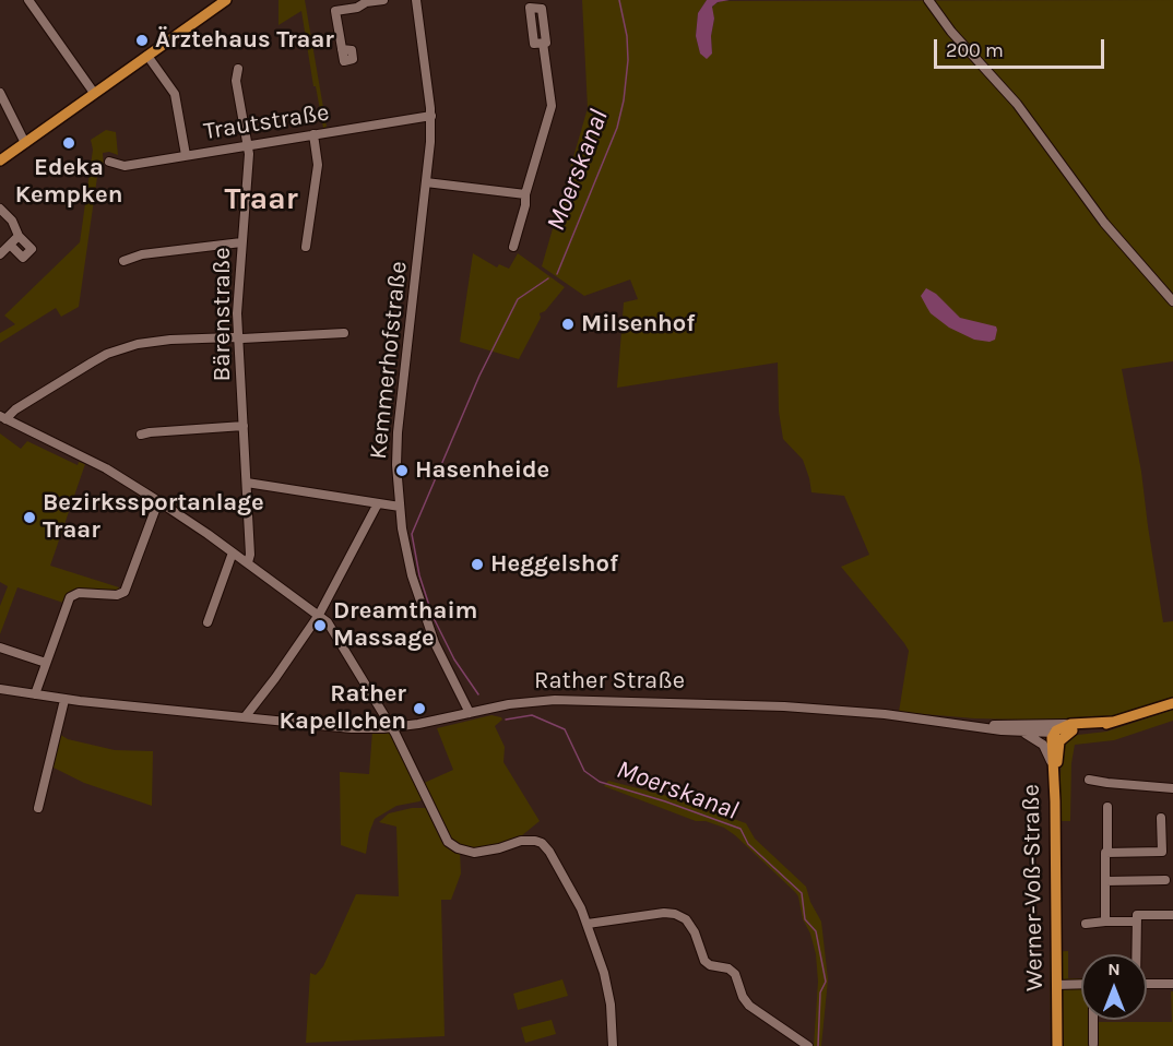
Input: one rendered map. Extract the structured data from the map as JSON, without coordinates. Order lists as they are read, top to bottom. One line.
{"streets":{"main road":["Rather Straße","Werner-Voß-Straße"],"street":["Trautstraße","Bärenstraße","Kemmerhofstraße"]},"crossings":[["Trautstraße","Bärenstraße"],["Trautstraße","Kemmerhofstraße"],["Kemmerhofstraße","Rather Straße"],["Rather Straße","Werner-Voß-Straße"]],"districts":["Traar"],"water":["Moerskanal"],"places":["Ärztehaus Traar","Edeka Kempken","Milsenhof","Hasenheide","Bezirkssportanlage Traar","Heggelshof","Dreamthaim Massage","Rather Kapellchen"],"scale_bar":"200 m","north":"top"}
